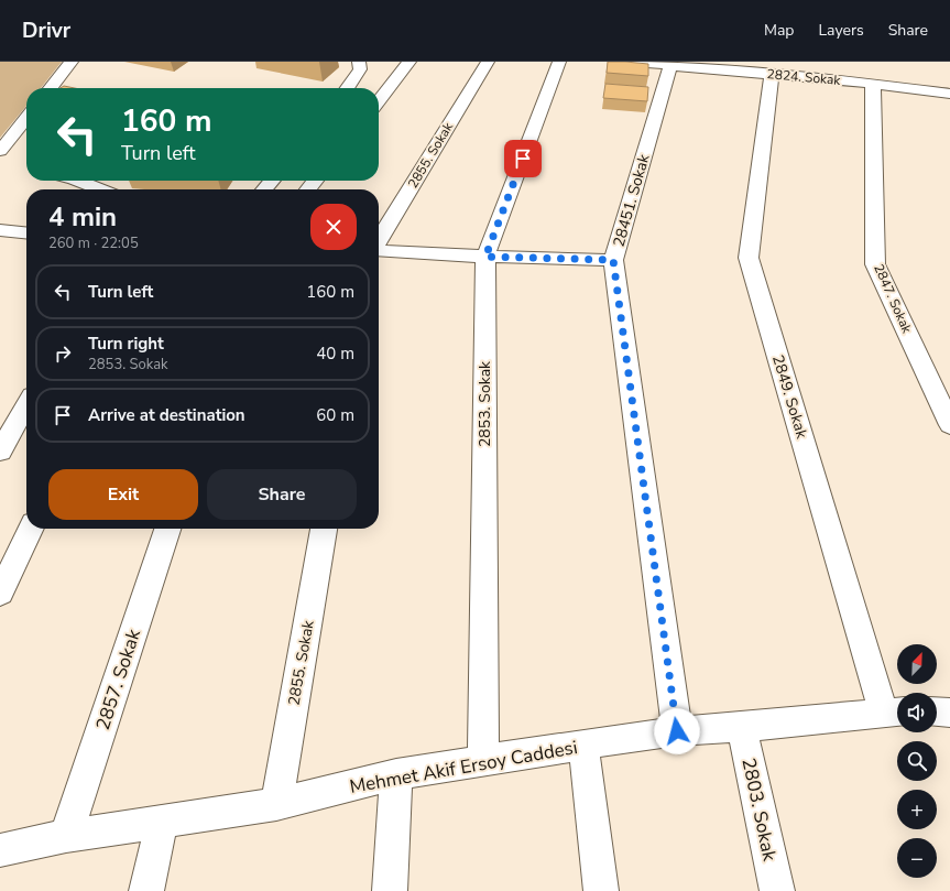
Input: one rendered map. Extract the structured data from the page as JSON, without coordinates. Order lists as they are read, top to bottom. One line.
{"streets":{"street":["2824. Sokak","2855. Sokak","28451. Sokak","2847. Sokak","2849. Sokak","2853. Sokak","2857. Sokak","Mehmet Akif Ersoy Caddesi","2803. Sokak"]},"crossings":[["2824. Sokak","28451. Sokak"],["2824. Sokak","2847. Sokak"],["2824. Sokak","2849. Sokak"],["2855. Sokak","Mehmet Akif Ersoy Caddesi"],["28451. Sokak","Mehmet Akif Ersoy Caddesi"],["2849. Sokak","Mehmet Akif Ersoy Caddesi"],["2853. Sokak","Mehmet Akif Ersoy Caddesi"],["2857. Sokak","Mehmet Akif Ersoy Caddesi"],["Mehmet Akif Ersoy Caddesi","2803. Sokak"]],"north":"top right","page":{"header":"Drivr","nav":["Map","Layers","Share"],"turn":["160 m","Turn left"],"heading":["4 min","260 m · 22:05"],"list":[{"name":"Turn left","value":"160 m"},{"name":"Turn right","note":"2853. Sokak","value":"40 m"},{"name":"Arrive at destination","value":"60 m"}],"buttons":["Exit","Share"],"map_buttons":["+","−"]}}
